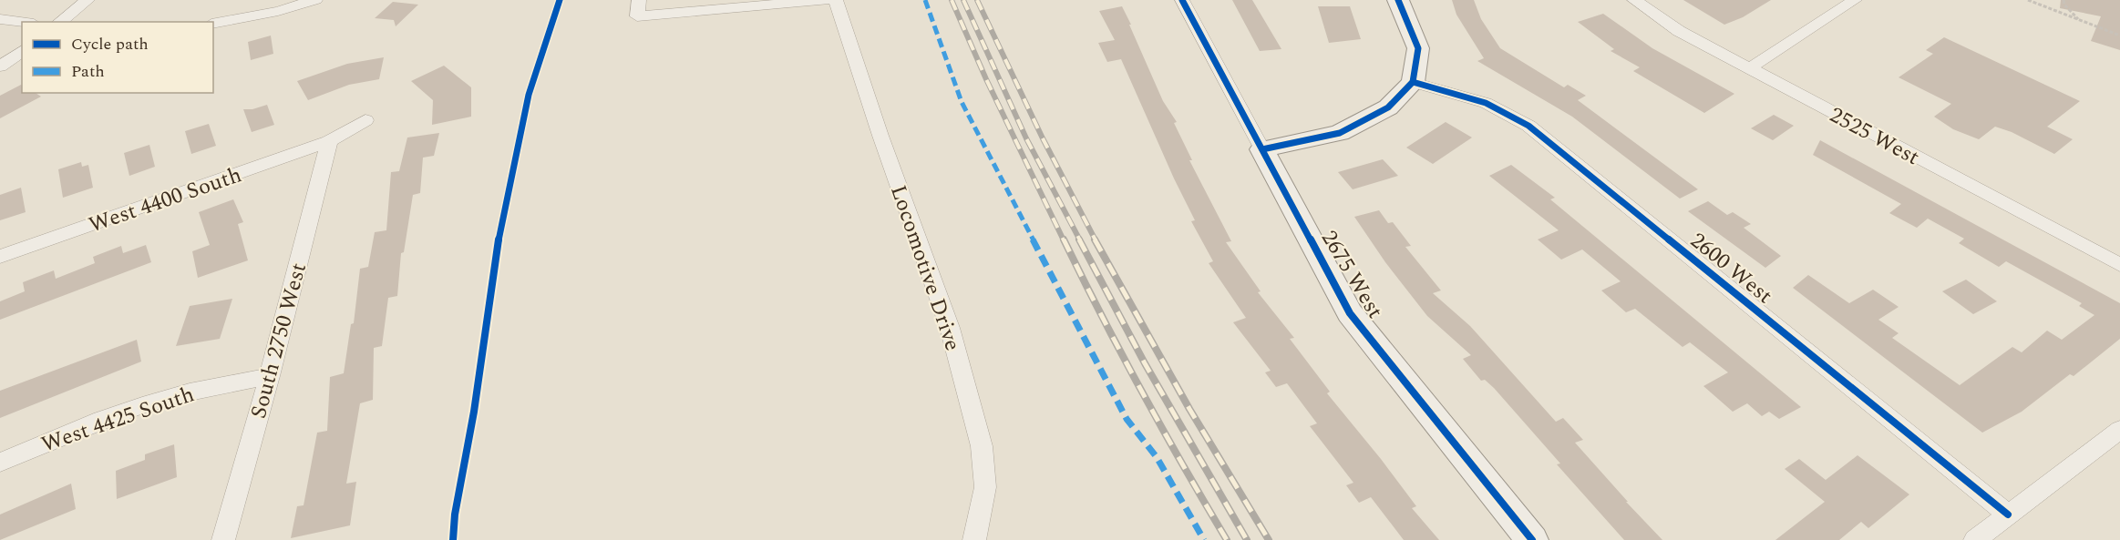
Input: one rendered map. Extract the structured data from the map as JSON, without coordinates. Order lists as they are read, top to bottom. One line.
{"streets":{"street":["2525 West","West 4400 South","Locomotive Drive","2600 West","2675 West","South 2750 West","West 4425 South"]},"crossings":[["West 4400 South","South 2750 West"],["South 2750 West","West 4425 South"]],"legend":["Cycle path","Path"]}
